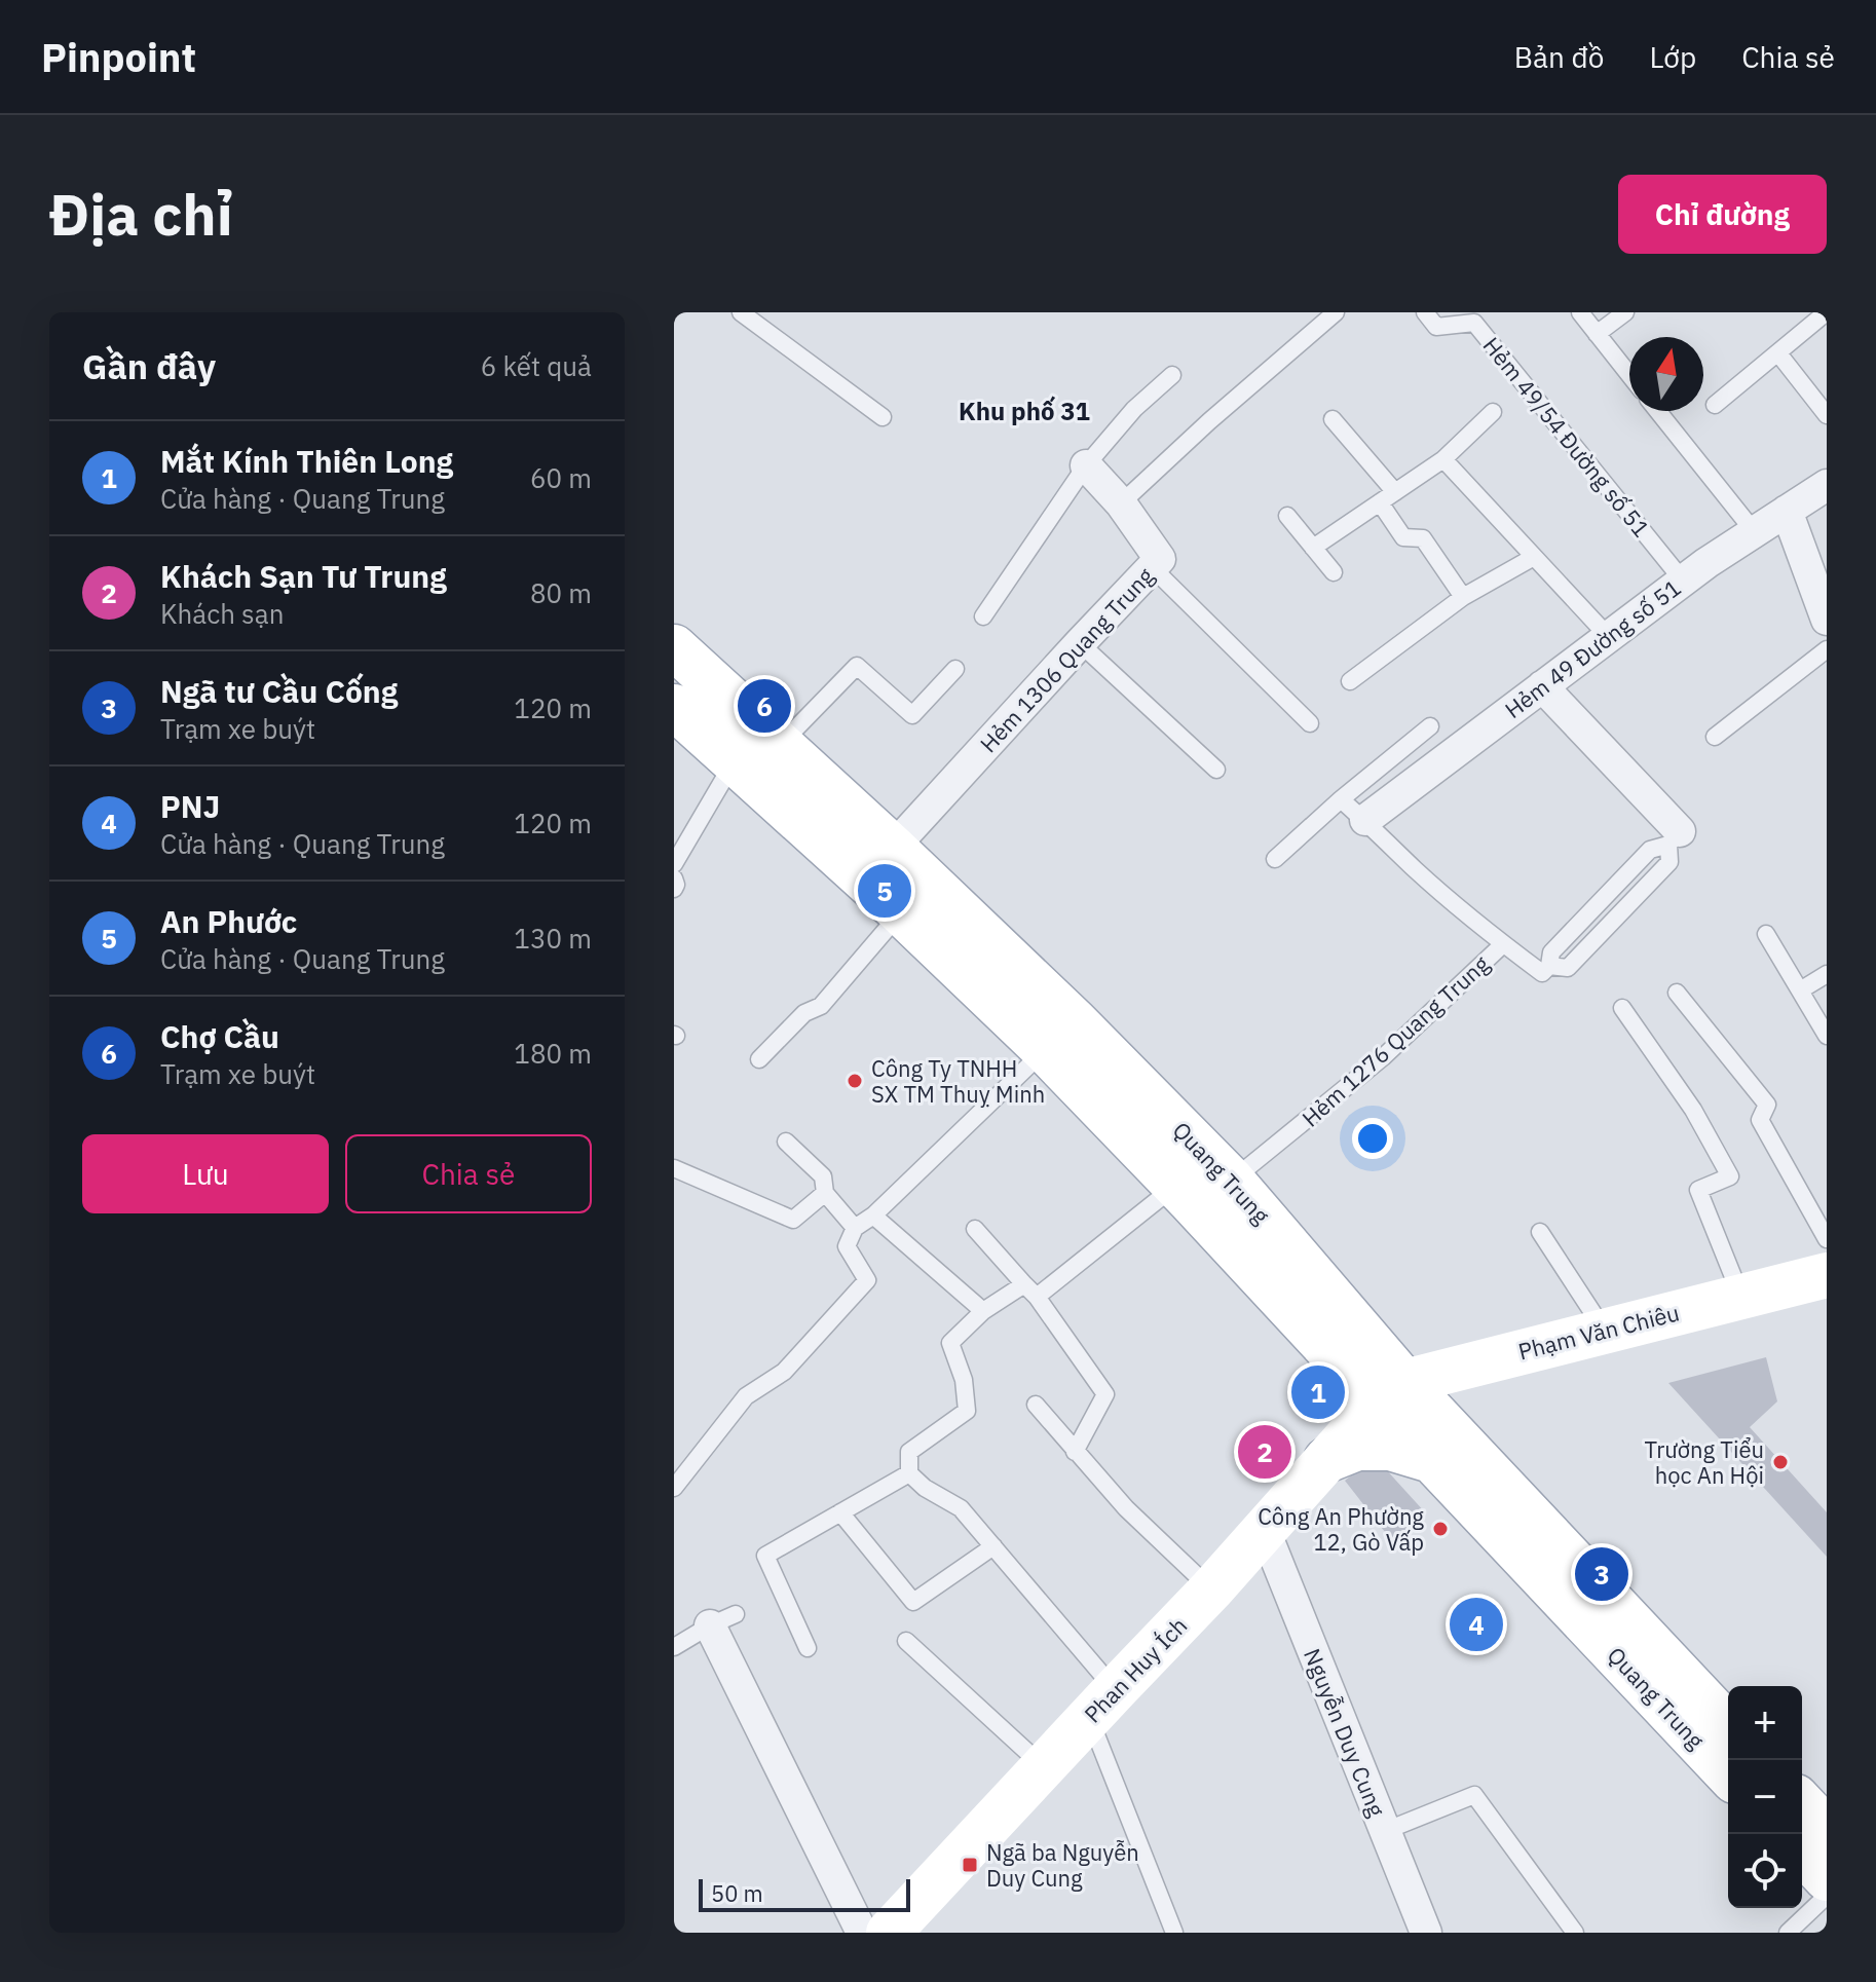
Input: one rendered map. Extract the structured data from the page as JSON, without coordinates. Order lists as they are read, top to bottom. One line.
{"streets":{"main road":["Quang Trung","Phạm Văn Chiêu","Phan Huy Ích"],"street":["Hẻm 49 Đường số 51","Hẻm 1306 Quang Trung","Nguyễn Duy Cung"],"lane":["Hẻm 49/54 Đường số 51","Hẻm 1276 Quang Trung"]},"crossings":[["Hẻm 49/54 Đường số 51","Hẻm 49 Đường số 51"],["Hẻm 49 Đường số 51","Hẻm 1276 Quang Trung"],["Hẻm 1306 Quang Trung","Quang Trung"],["Hẻm 1276 Quang Trung","Quang Trung"],["Quang Trung","Phạm Văn Chiêu"],["Quang Trung","Phan Huy Ích"],["Phạm Văn Chiêu","Phan Huy Ích"],["Phan Huy Ích","Nguyễn Duy Cung"]],"districts":["Khu phố 31"],"places":{"other":["Công Ty TNHH SX TM Thuỵ Minh","Trường Tiểu học An Hội","Công An Phường 12, Gò Vấp"],"transit":["Ngã ba Nguyễn Duy Cung"]},"scale_bar":"50 m","north":"top","page":{"header":"Pinpoint","nav":["Bản đồ","Lớp","Chia sẻ"],"buttons":["Chỉ đường",["Lưu","Chia sẻ"]],"title":"Địa chỉ","heading":["Gần đây","6 kết quả"],"list":[{"mark":"1","name":"Mắt Kính Thiên Long","note":"Cửa hàng · Quang Trung","value":"60 m"},{"mark":"2","name":"Khách Sạn Tư Trung","note":"Khách sạn","value":"80 m"},{"mark":"3","name":"Ngã tư Cầu Cống","note":"Trạm xe buýt","value":"120 m"},{"mark":"4","name":"PNJ","note":"Cửa hàng · Quang Trung","value":"120 m"},{"mark":"5","name":"An Phước","note":"Cửa hàng · Quang Trung","value":"130 m"},{"mark":"6","name":"Chợ Cầu","note":"Trạm xe buýt","value":"180 m"}],"pins":["6","5","1","2","3","4"],"map_buttons":["+","−"],"scale":"50 m"}}
